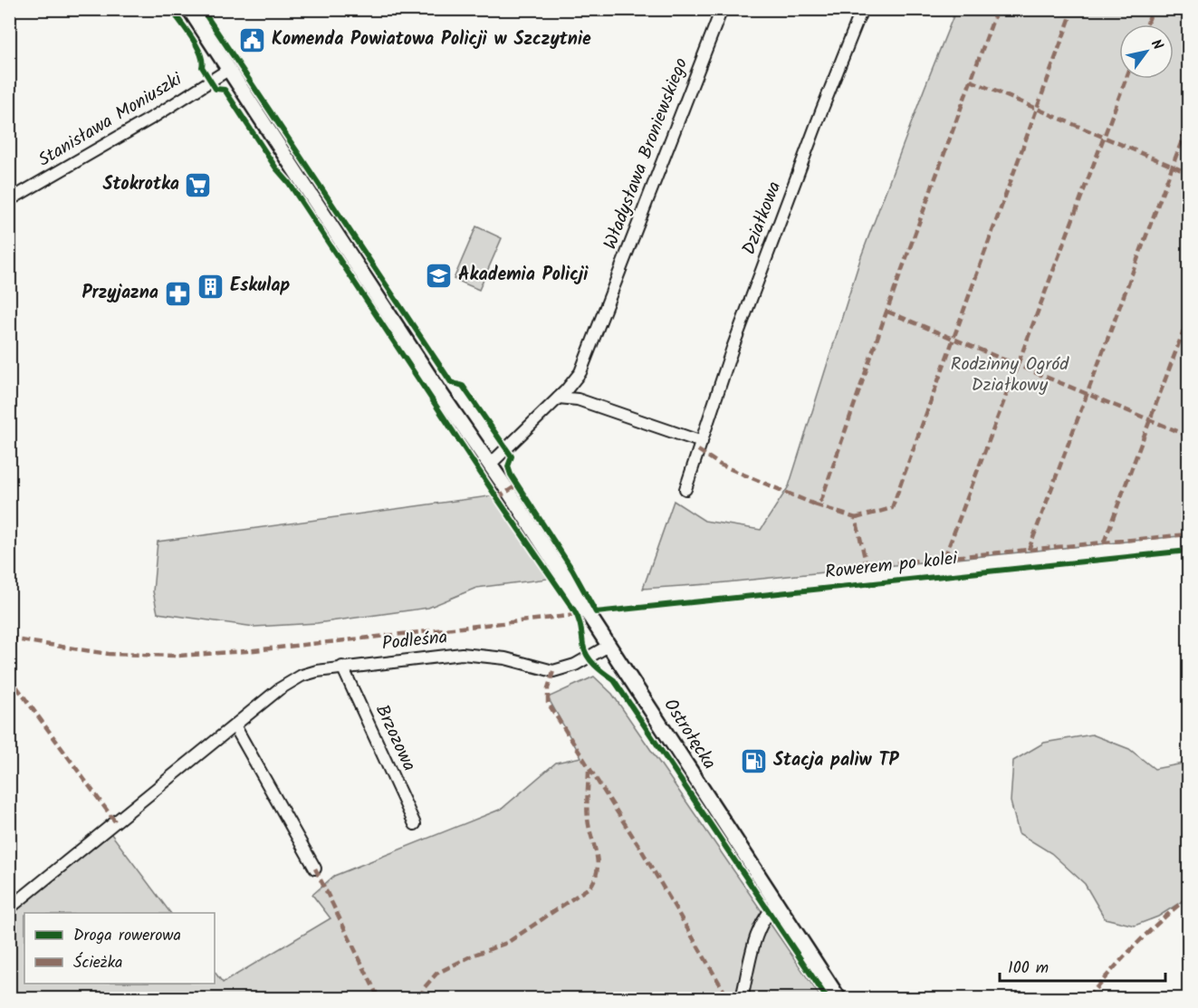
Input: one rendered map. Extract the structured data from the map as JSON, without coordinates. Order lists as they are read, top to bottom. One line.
{"streets":{"main road":["Ostrołęcka"],"street":["Stanisława Moniuszki","Władysława Broniewskiego","Działkowa","Podleśna","Brzozowa"],"cycle path":["Rowerem po kolei"]},"crossings":[["Stanisława Moniuszki","Ostrołęcka"],["Władysława Broniewskiego","Ostrołęcka"],["Podleśna","Ostrołęcka"],["Podleśna","Brzozowa"]],"parks":["Rodzinny Ogród Działkowy"],"places":{"public building":["Komenda Powiatowa Policji w Szczytnie"],"supermarket":["Stokrotka"],"school or university":["Akademia Policji"],"building":["Eskulap"],"pharmacy":["Przyjazna"],"fuel station":["Stacja paliw TP"]},"legend":["Droga rowerowa","Ścieżka"],"scale_bar":"100 m","north":"top right"}
